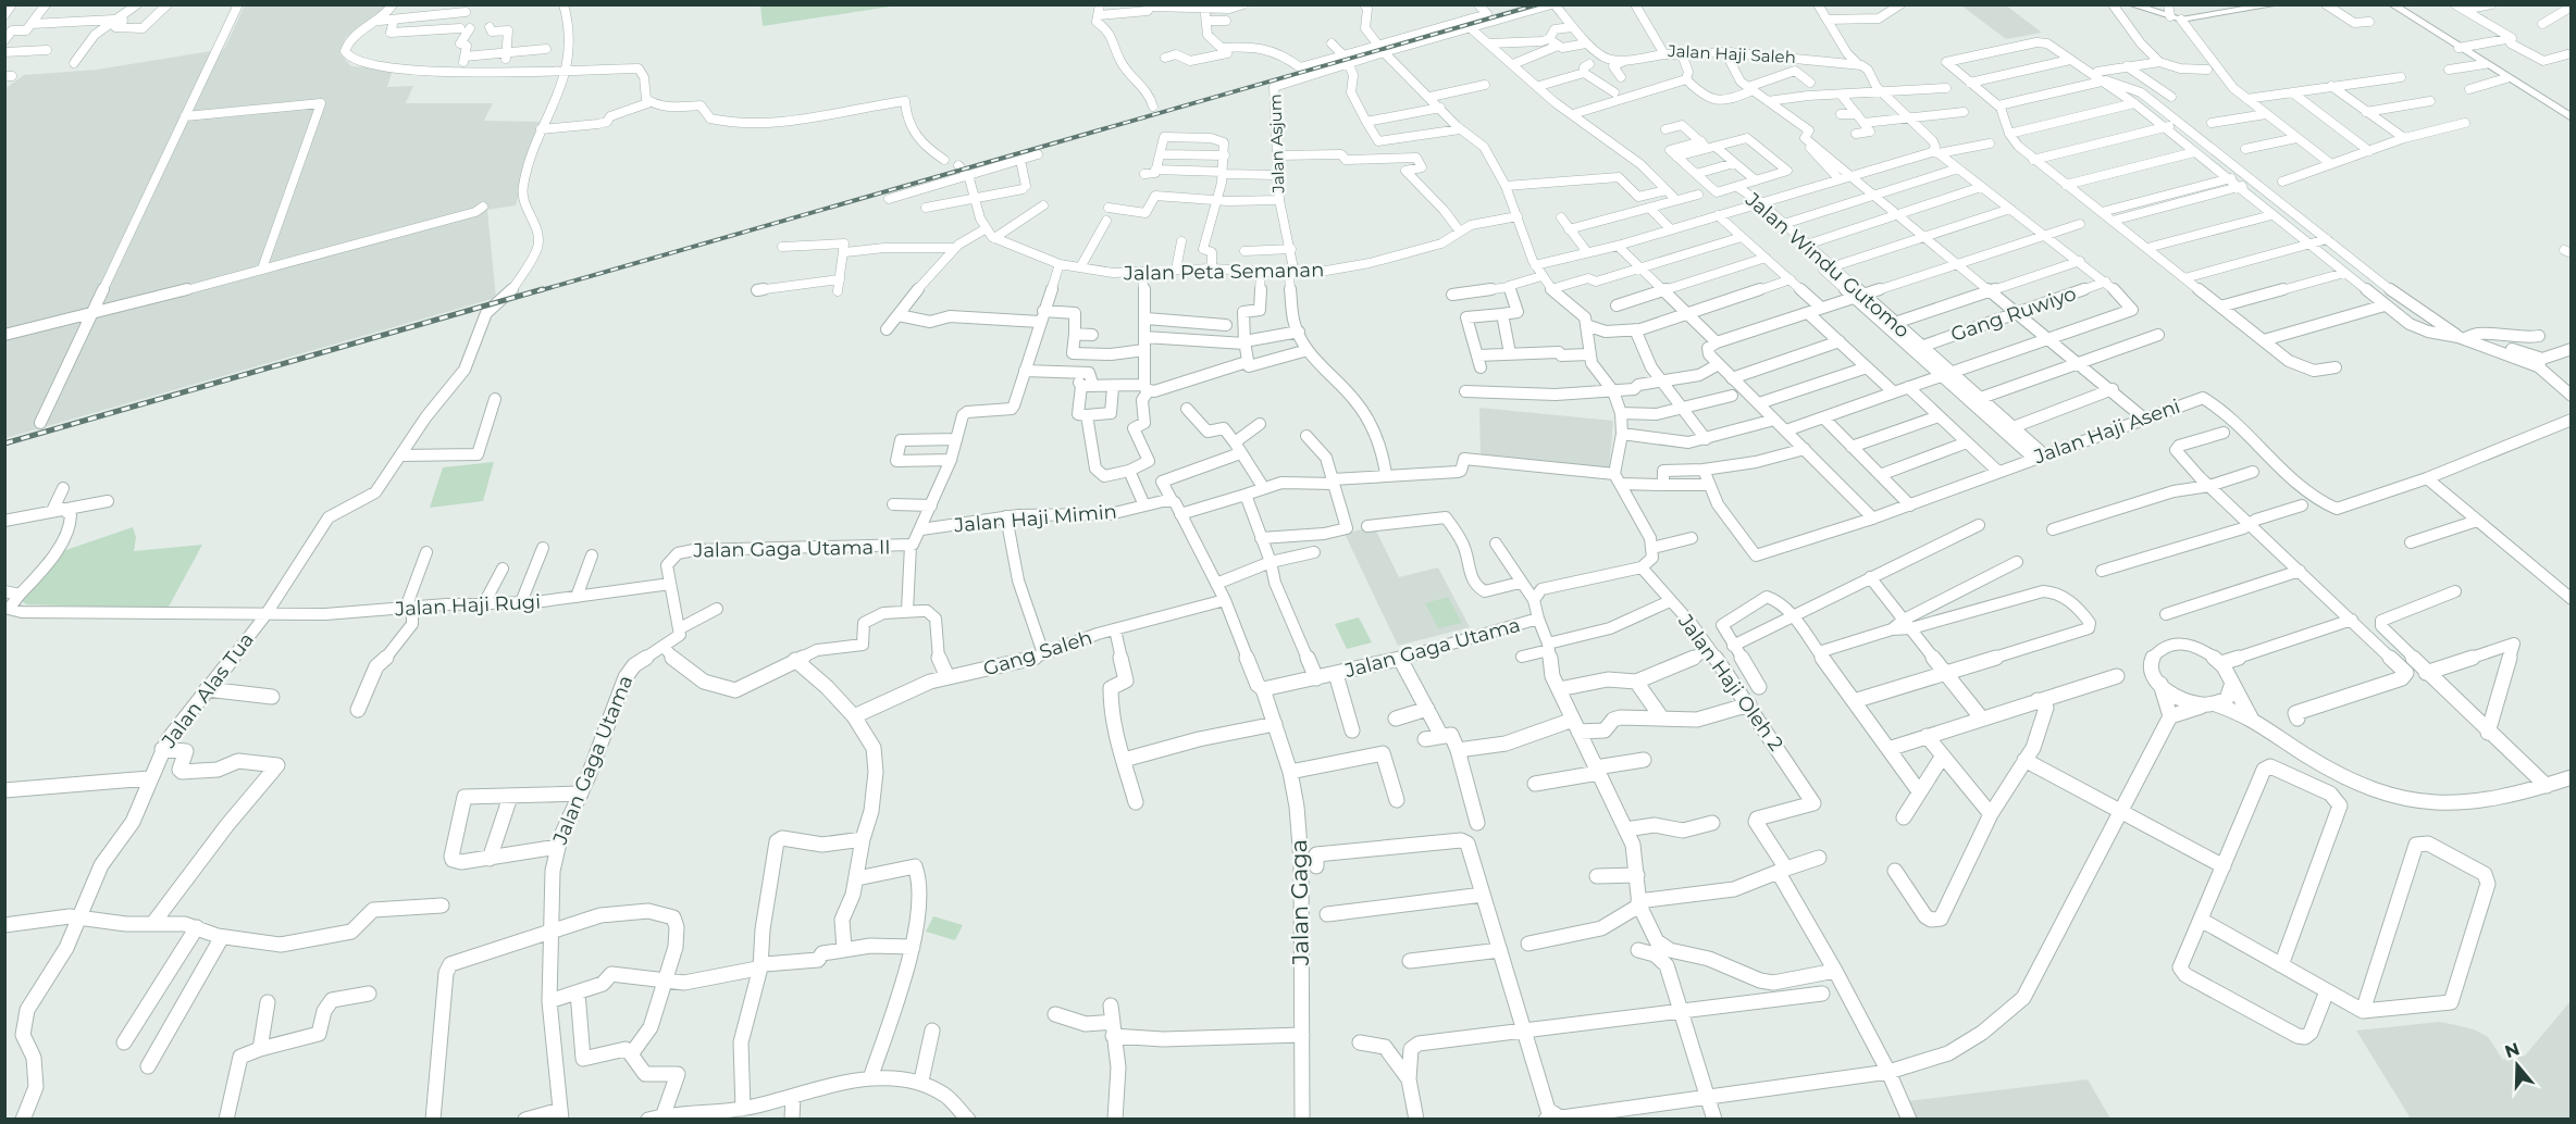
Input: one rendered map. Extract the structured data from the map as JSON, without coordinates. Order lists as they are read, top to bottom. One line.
{"streets":{"street":["Jalan Haji Saleh","Jalan Asjum","Jalan Windu Gutomo","Jalan Peta Semanan","Gang Ruwiyo","Jalan Haji Aseni","Jalan Haji Mimin","Jalan Gaga Utama II","Jalan Haji Rugi","Jalan Gaga Utama","Gang Saleh","Jalan Haji Oleh 2","Jalan Alas Tua","Jalan Gaga"]},"crossings":[["Jalan Asjum","Jalan Peta Semanan"],["Jalan Windu Gutomo","Gang Ruwiyo"],["Jalan Windu Gutomo","Jalan Haji Aseni"],["Jalan Peta Semanan","Jalan Gaga Utama II"],["Jalan Haji Mimin","Jalan Gaga Utama II"],["Jalan Gaga Utama II","Jalan Haji Rugi"],["Jalan Haji Rugi","Jalan Alas Tua"],["Jalan Gaga Utama","Jalan Haji Oleh 2"],["Jalan Gaga Utama","Jalan Gaga"]],"north":"top"}
